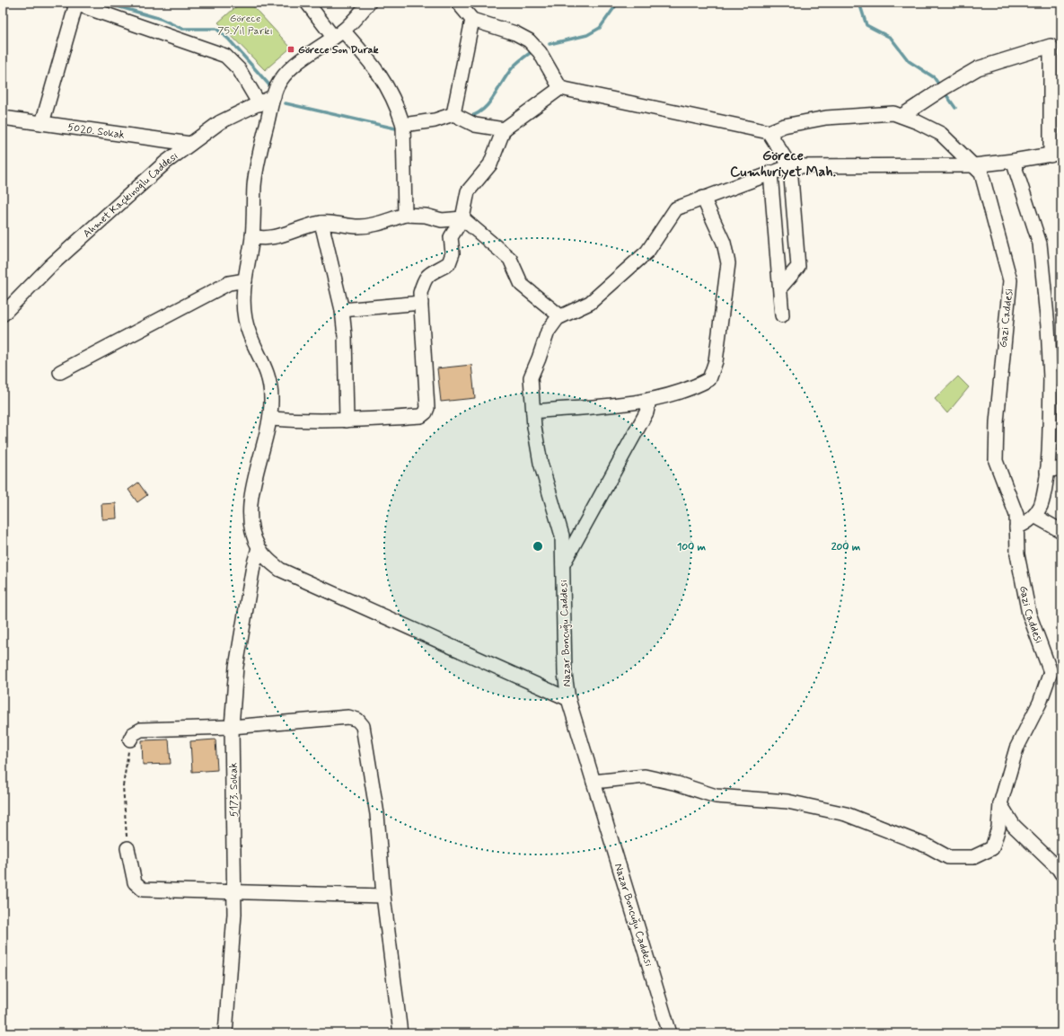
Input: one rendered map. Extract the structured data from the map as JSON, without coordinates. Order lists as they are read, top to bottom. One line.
{"streets":{"street":["5020. Sokak","Ahmet Kaçkınoğlu Caddesi","Gazi Caddesi","Nazar Boncuğu Caddesi","5173. Sokak"]},"crossings":[["5020. Sokak","Ahmet Kaçkınoğlu Caddesi"]],"districts":["Görece Cumhuriyet Mah."],"parks":["Görece 75.Yıl Parkı"],"places":{"transit":["Görece Son Durak"]},"rings":["100 m","200 m"]}
